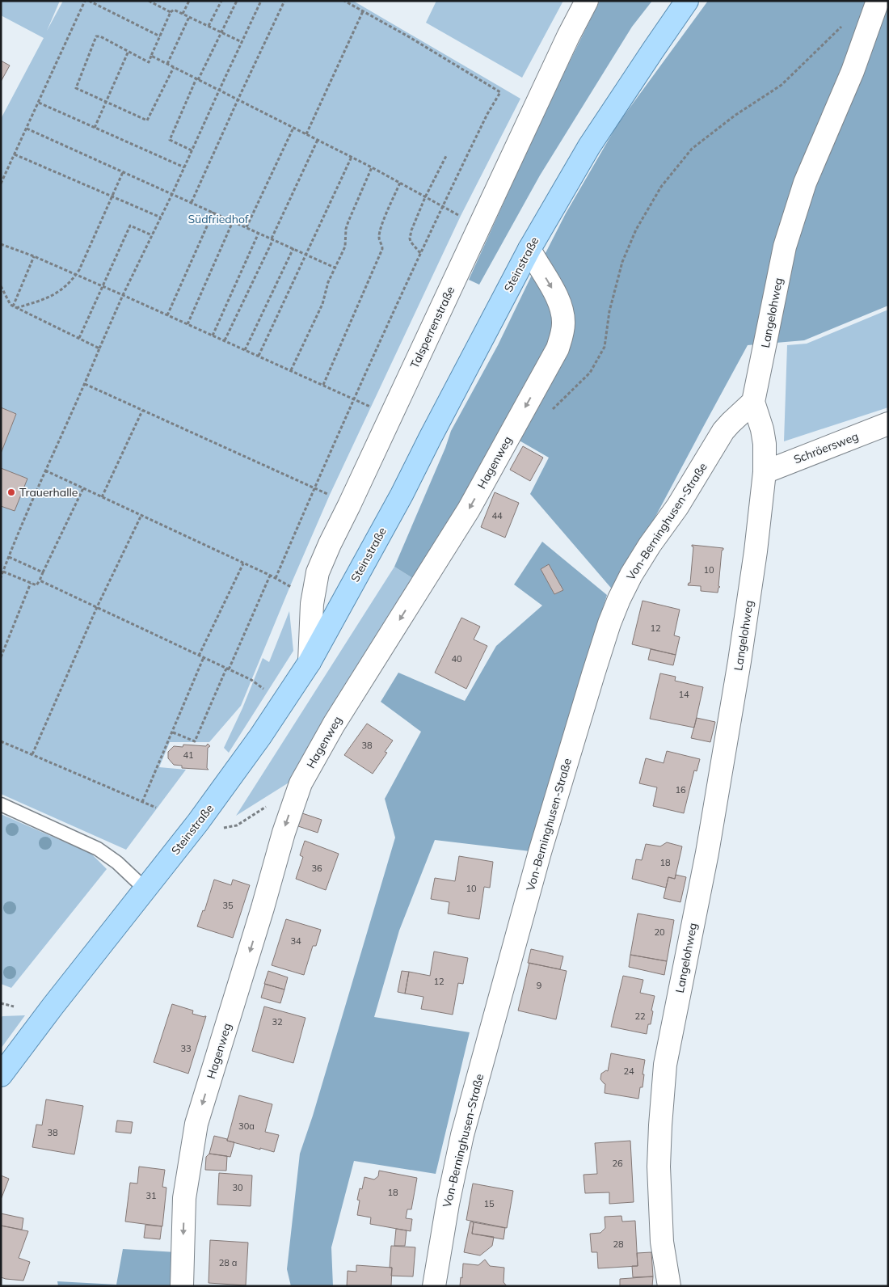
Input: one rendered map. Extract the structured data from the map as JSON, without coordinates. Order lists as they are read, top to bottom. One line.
{"streets":{"main road":["Steinstraße"],"street":["Langelohweg","Talsperrenstraße","Schröersweg","Hagenweg","Von-Berninghusen-Straße"]},"crossings":[["Steinstraße","Talsperrenstraße"],["Steinstraße","Hagenweg"],["Langelohweg","Schröersweg"],["Langelohweg","Von-Berninghusen-Straße"]],"one_way":["Hagenweg"],"parks":["Südfriedhof"],"places":["Trauerhalle"],"house_numbers":["44","10","12","40","14","38","41","16","18","36","10","35","20","34","12","9","22","32","33","24","30a","38","26","30","18","31","15","28","28 a"]}
